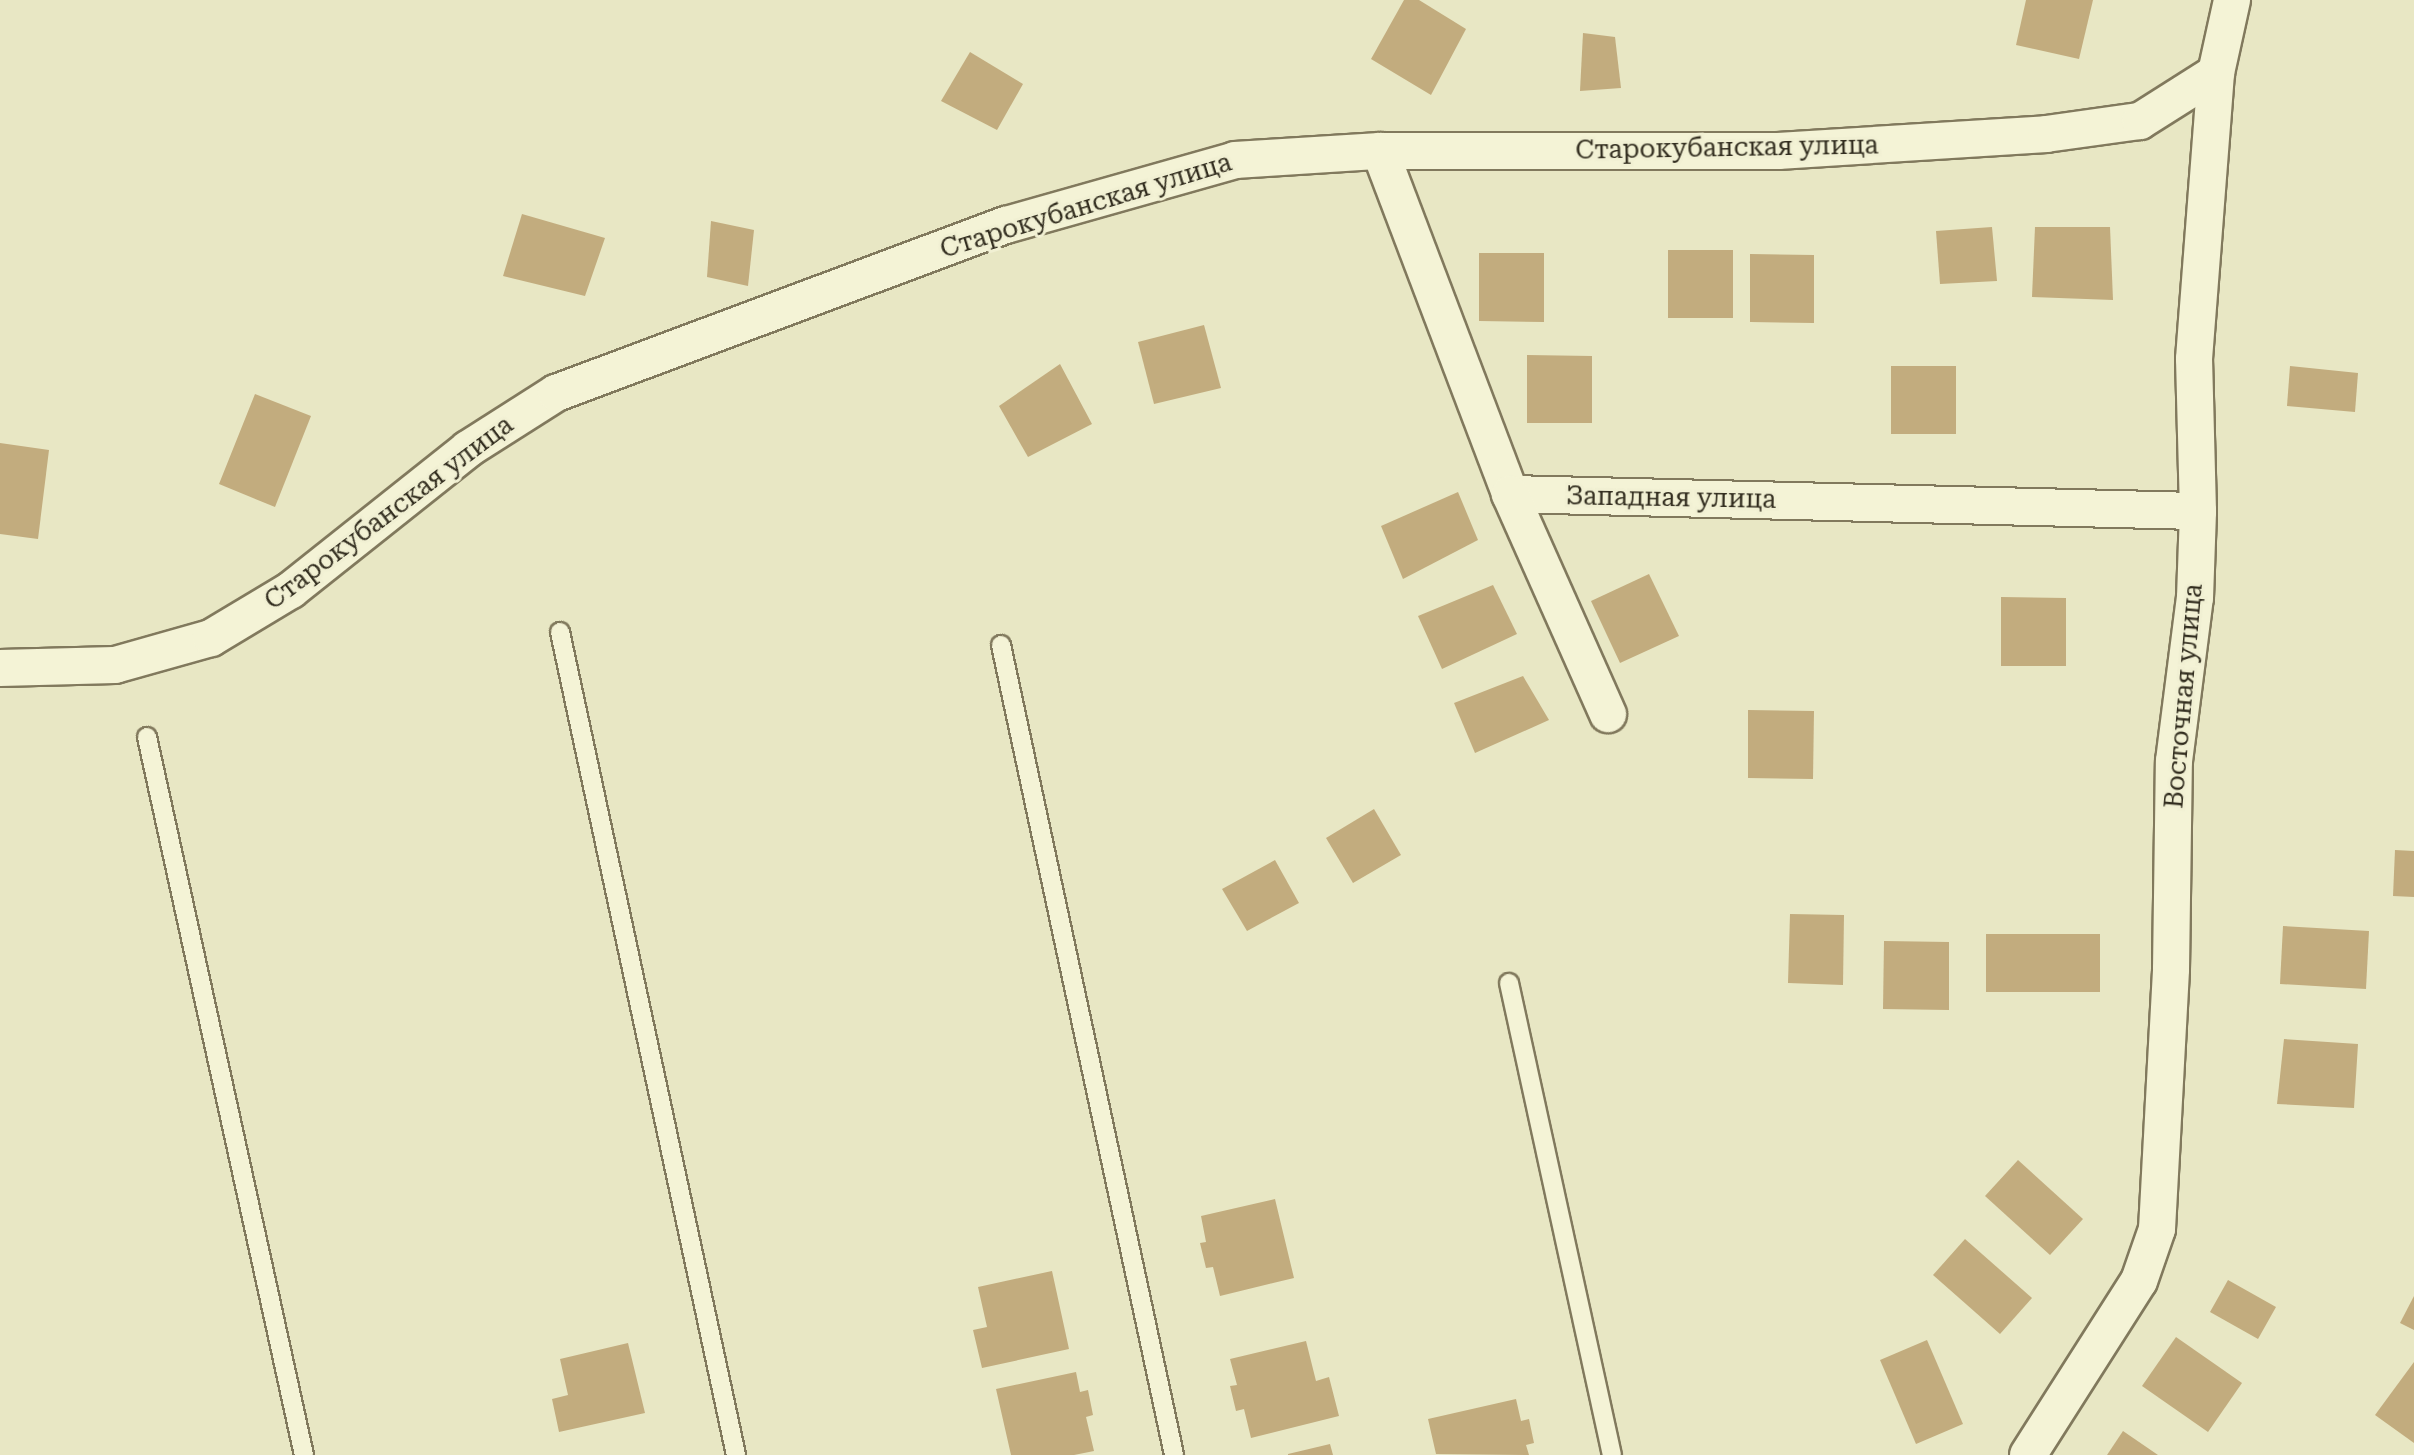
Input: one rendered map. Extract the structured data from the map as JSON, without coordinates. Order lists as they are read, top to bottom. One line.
{"streets":{"street":["Старокубанская улица","Западная улица","Восточная улица"]},"crossings":[["Старокубанская улица","Восточная улица"],["Западная улица","Восточная улица"]]}
